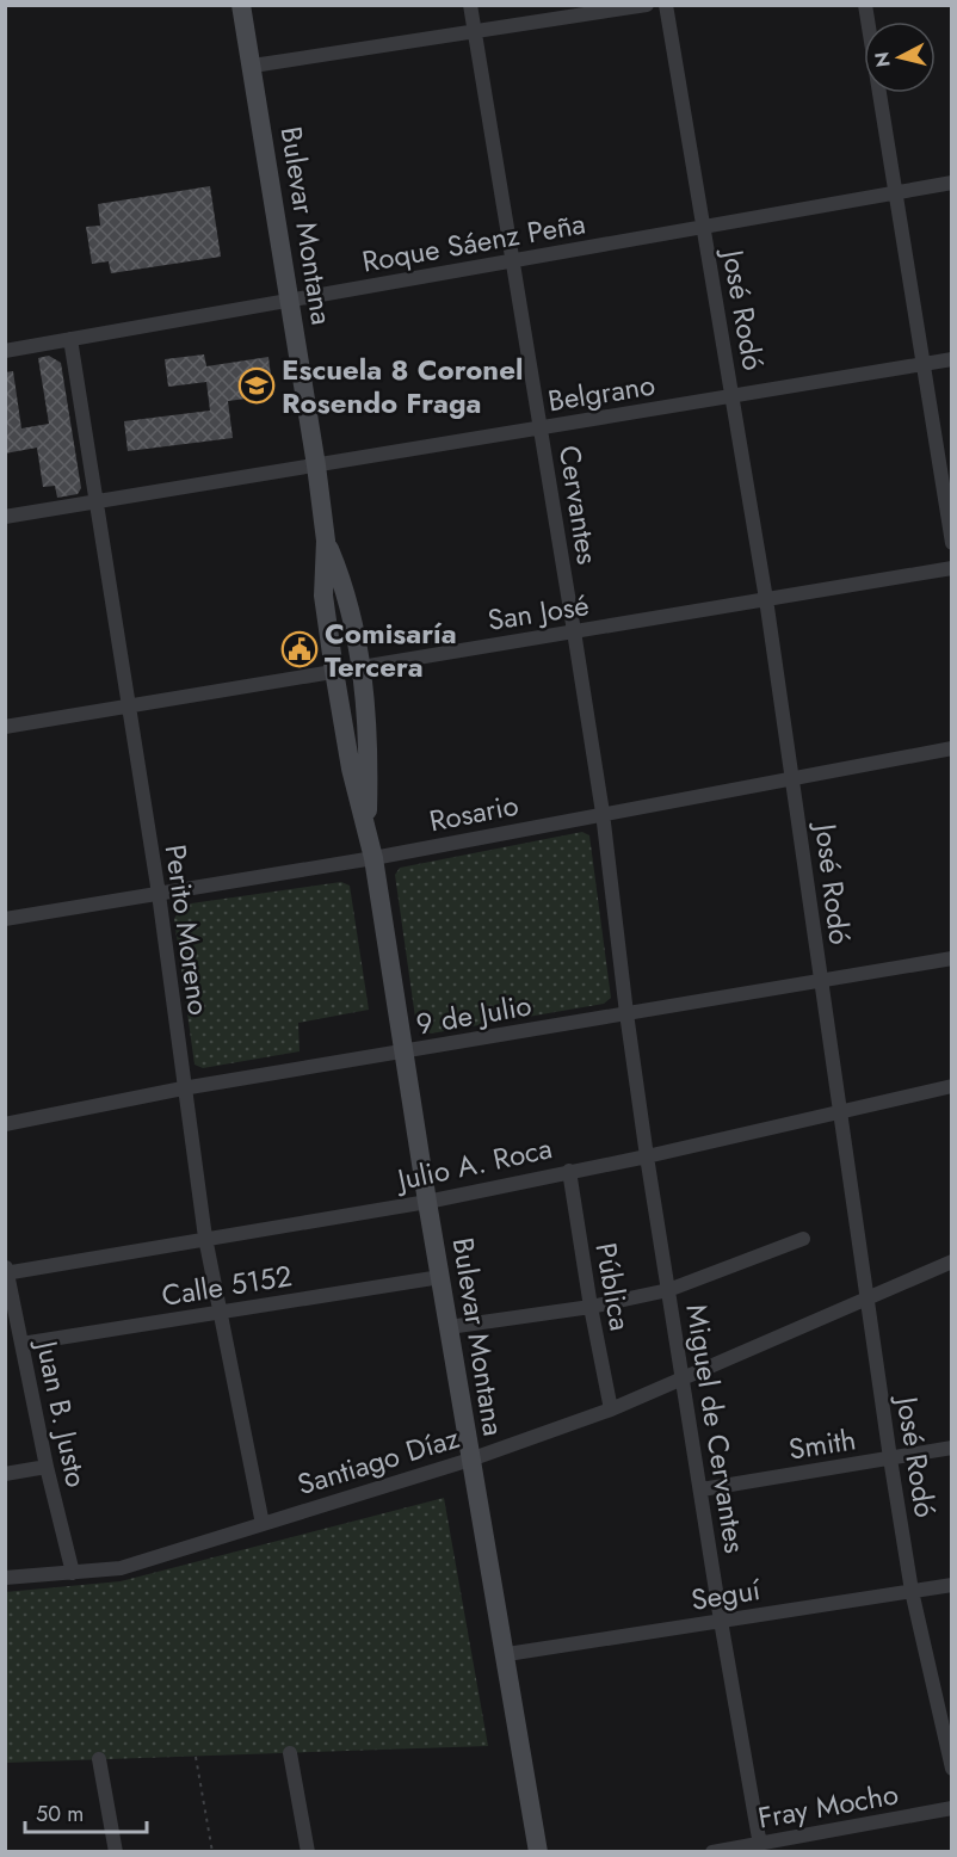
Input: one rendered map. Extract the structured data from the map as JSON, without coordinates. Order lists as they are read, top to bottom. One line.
{"streets":{"main road":["Bulevar Montana"],"street":["Roque Sáenz Peña","José Rodó","Belgrano","Cervantes","San José","Rosario","Perito Moreno","9 de Julio","Julio A. Roca","Calle 5152","Pública","Juan B. Justo","Miguel de Cervantes","Smith","Santiago Díaz","Seguí","Fray Mocho"]},"crossings":[["Bulevar Montana","Roque Sáenz Peña"],["Bulevar Montana","Belgrano"],["Bulevar Montana","San José"],["Bulevar Montana","Rosario"],["Bulevar Montana","9 de Julio"],["Bulevar Montana","Julio A. Roca"],["Bulevar Montana","Calle 5152"],["Bulevar Montana","Santiago Díaz"],["Bulevar Montana","Seguí"],["Roque Sáenz Peña","José Rodó"],["Roque Sáenz Peña","Cervantes"],["Roque Sáenz Peña","Perito Moreno"],["José Rodó","Belgrano"],["José Rodó","San José"],["José Rodó","Rosario"],["José Rodó","9 de Julio"],["José Rodó","Julio A. Roca"],["José Rodó","Smith"],["José Rodó","Santiago Díaz"],["José Rodó","Seguí"],["Belgrano","Cervantes"],["Belgrano","Perito Moreno"],["Cervantes","San José"],["Cervantes","Rosario"],["Cervantes","9 de Julio"],["Cervantes","Miguel de Cervantes"],["San José","Perito Moreno"],["Rosario","Perito Moreno"],["Perito Moreno","9 de Julio"],["Perito Moreno","Julio A. Roca"],["Perito Moreno","Calle 5152"],["Perito Moreno","Santiago Díaz"],["9 de Julio","Miguel de Cervantes"],["Julio A. Roca","Pública"],["Julio A. Roca","Juan B. Justo"],["Julio A. Roca","Miguel de Cervantes"],["Calle 5152","Juan B. Justo"],["Pública","Santiago Díaz"],["Juan B. Justo","Santiago Díaz"],["Miguel de Cervantes","Smith"],["Miguel de Cervantes","Santiago Díaz"],["Miguel de Cervantes","Seguí"],["Miguel de Cervantes","Fray Mocho"]],"places":{"school or university":["Escuela 8 Coronel Rosendo Fraga"],"public building":["Comisaría Tercera"]},"scale_bar":"50 m","north":"left"}
